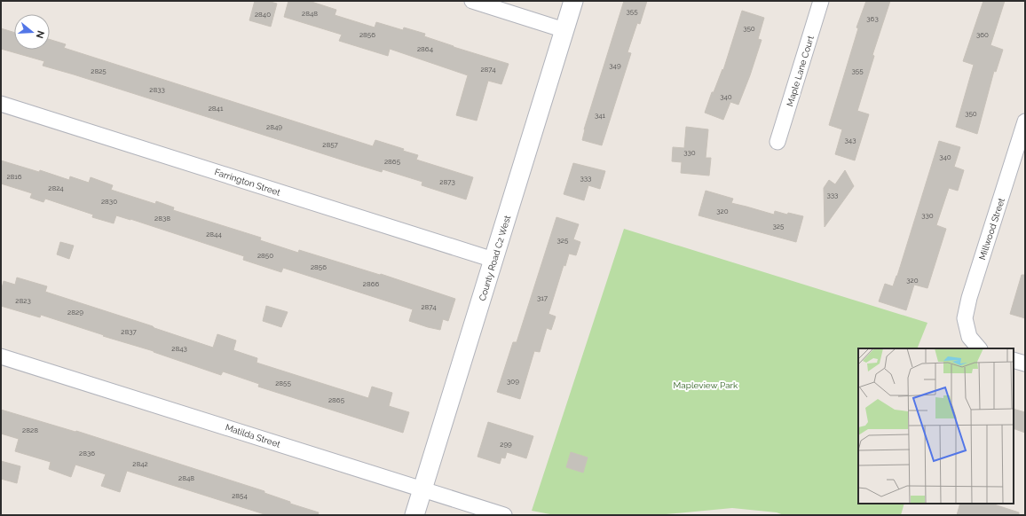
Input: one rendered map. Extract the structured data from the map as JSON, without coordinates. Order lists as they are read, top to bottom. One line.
{"streets":{"street":["Maple Lane Court","Farrington Street","Millwood Street","County Road C2 West","Matilda Street"]},"crossings":[["Farrington Street","County Road C2 West"],["County Road C2 West","Matilda Street"]],"parks":["Mapleview Park"],"house_numbers":["355","2848","2840","363","350","2856","360","2864","349","2874","2825","355","2833","340","2841","350","341","2849","343","2857","330","340","2865","2816","333","2873","2824","333","2830","320","330","2838","325","2844","325","2850","2856","320","2866","317","2823","2874","2829","2837","2843","309","2855","2865","2828","299","2836","2842","2848","2854"],"north":"right"}
